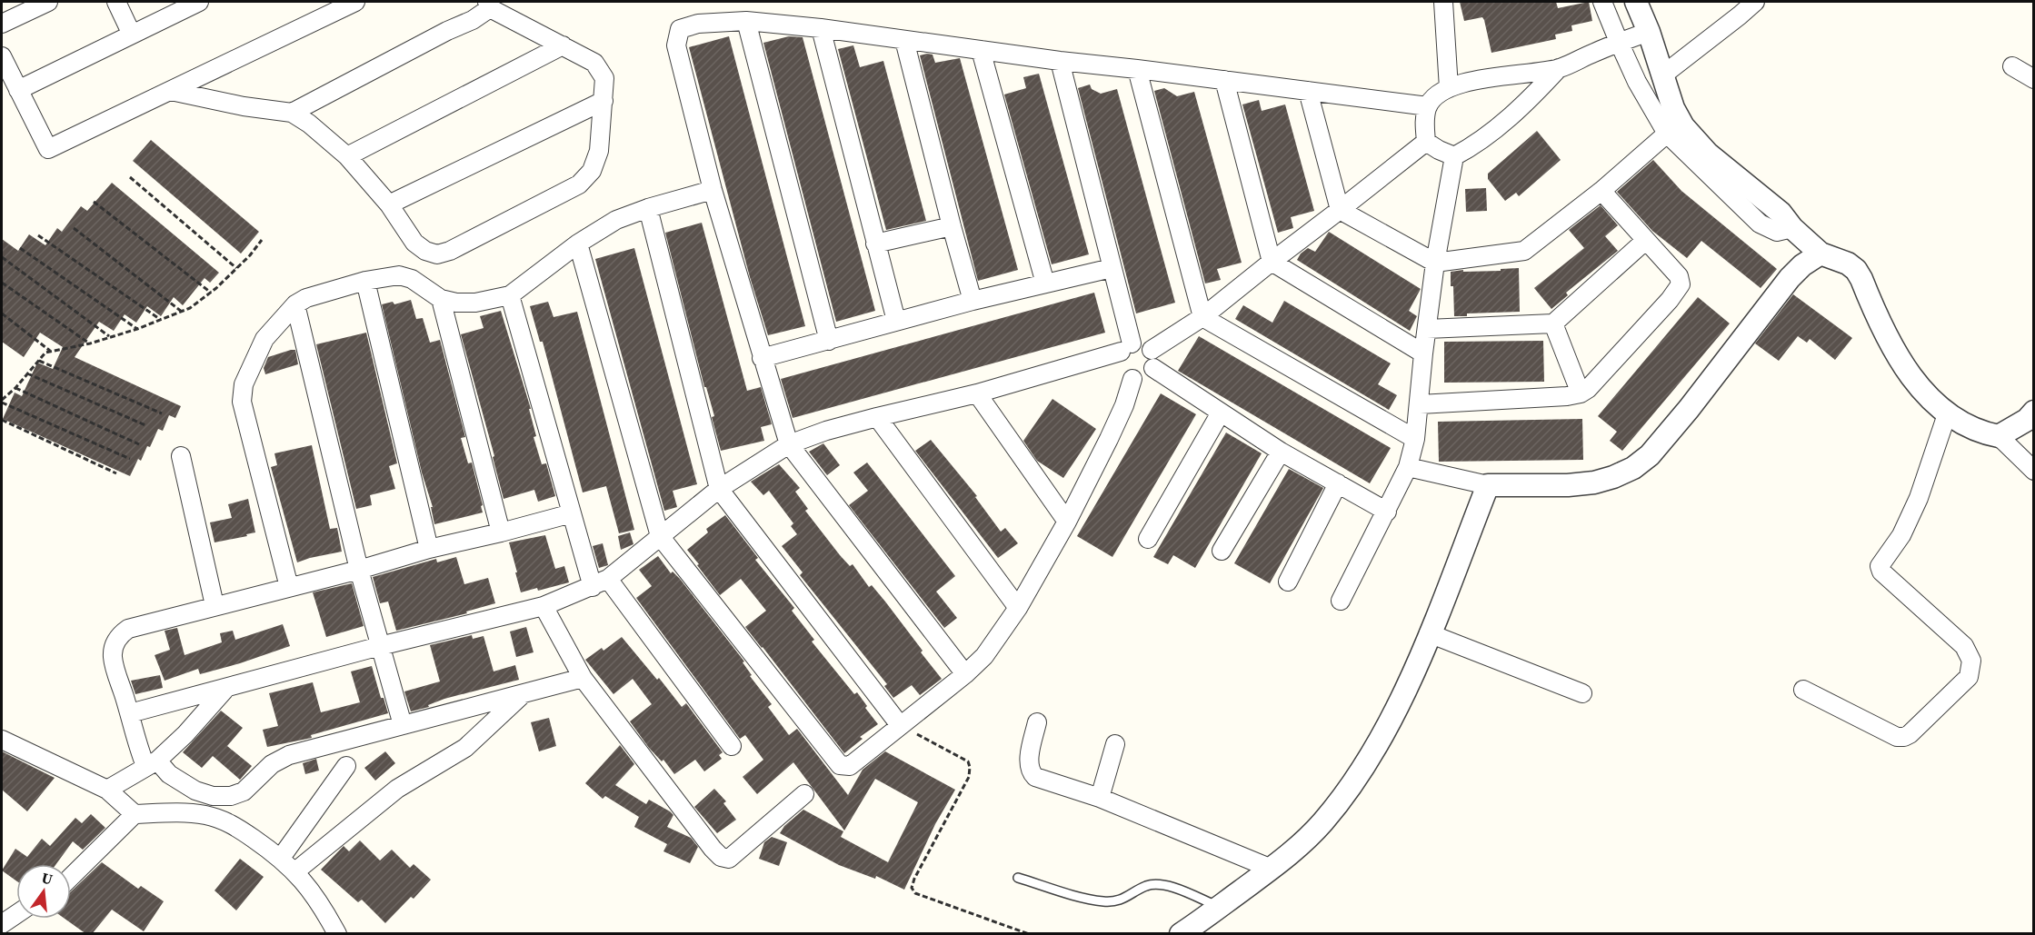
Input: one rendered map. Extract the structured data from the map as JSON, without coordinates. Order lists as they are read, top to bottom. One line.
{"north":"top"}
